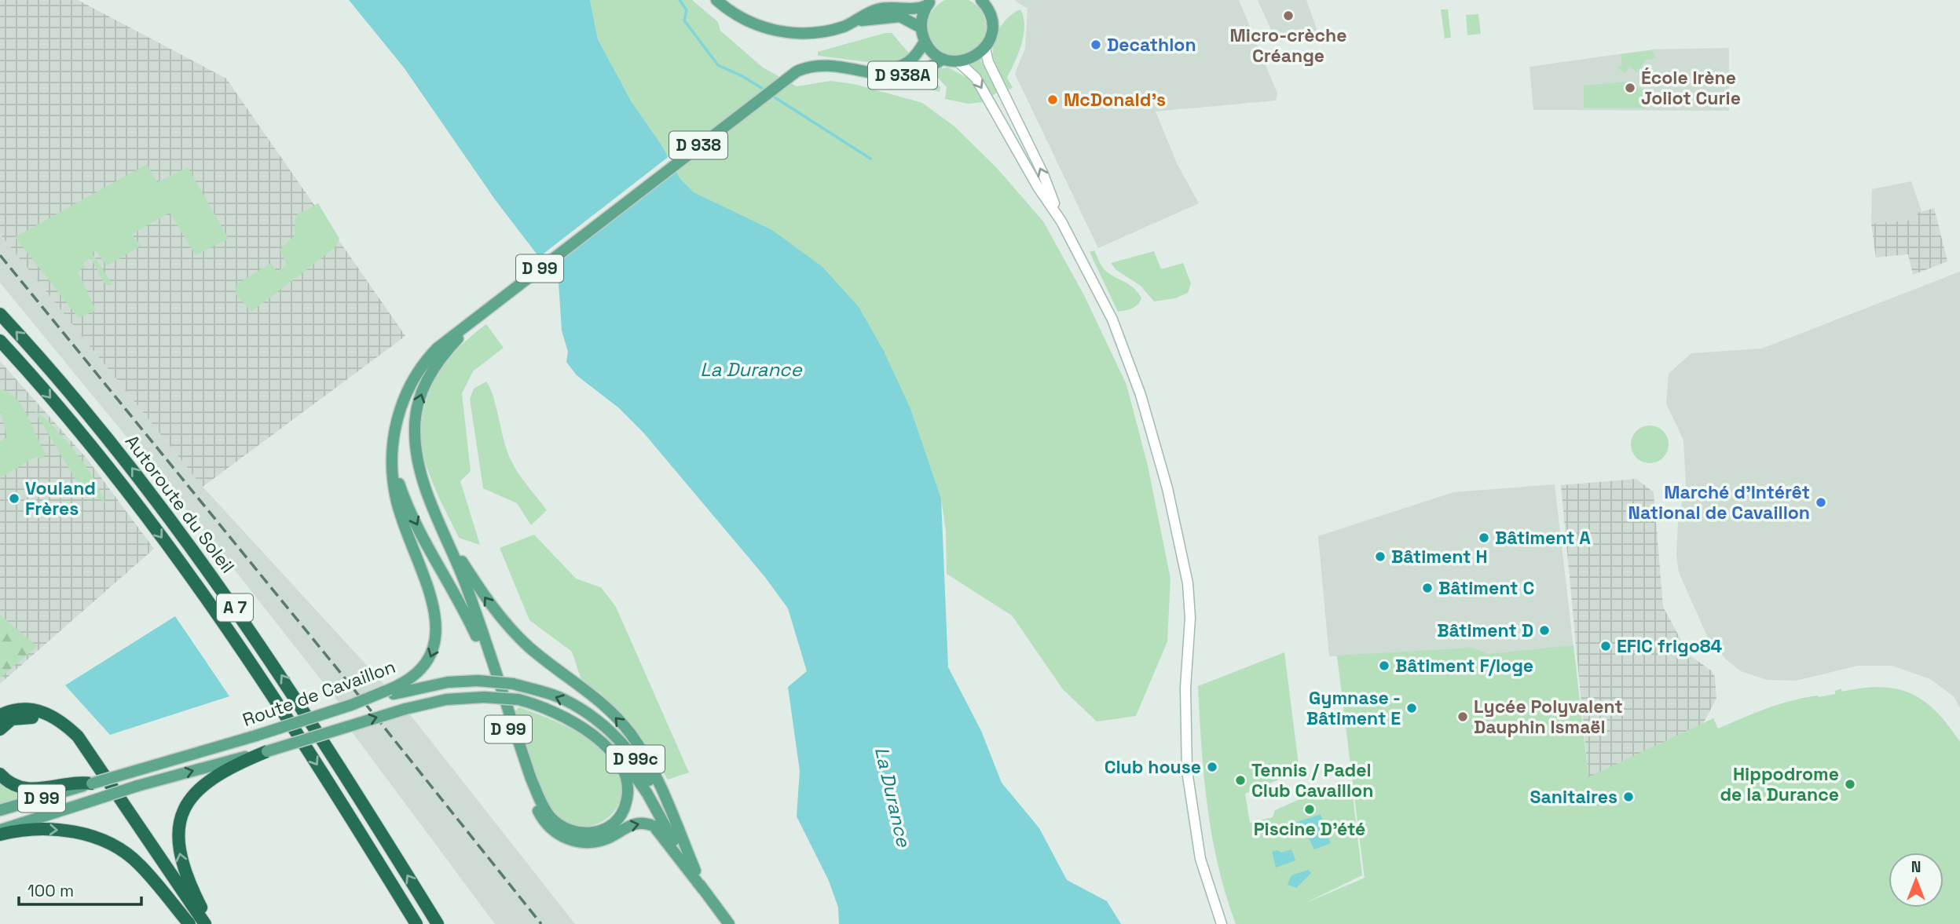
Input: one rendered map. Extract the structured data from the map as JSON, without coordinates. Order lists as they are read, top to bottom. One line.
{"streets":{"highway":["Autoroute du Soleil","A 7"],"main road":["D 938A","D 938","D 99","Route de Cavaillon","D 99c"]},"crossings":[["D 938A","D 938"],["D 938","D 99"],["D 99","Route de Cavaillon"],["D 99","D 99c"],["Route de Cavaillon","D 99c"]],"water":["La Durance"],"places":["Micro-crèche Créange","Decathlon","École Irène Joliot Curie","McDonald's","Vouland Frères","Marché d'Intérêt National de Cavaillon","Bâtiment A","Bâtiment H","Bâtiment C","Bâtiment D","EFIC frigo84","Bâtiment F/loge","Gymnase - Bâtiment E","Lycée Polyvalent Dauphin Ismaël","Club house","Tennis / Padel Club Cavaillon","Hippodrome de la Durance","Sanitaires","Piscine D'été"],"scale_bar":"100 m","north":"top"}
